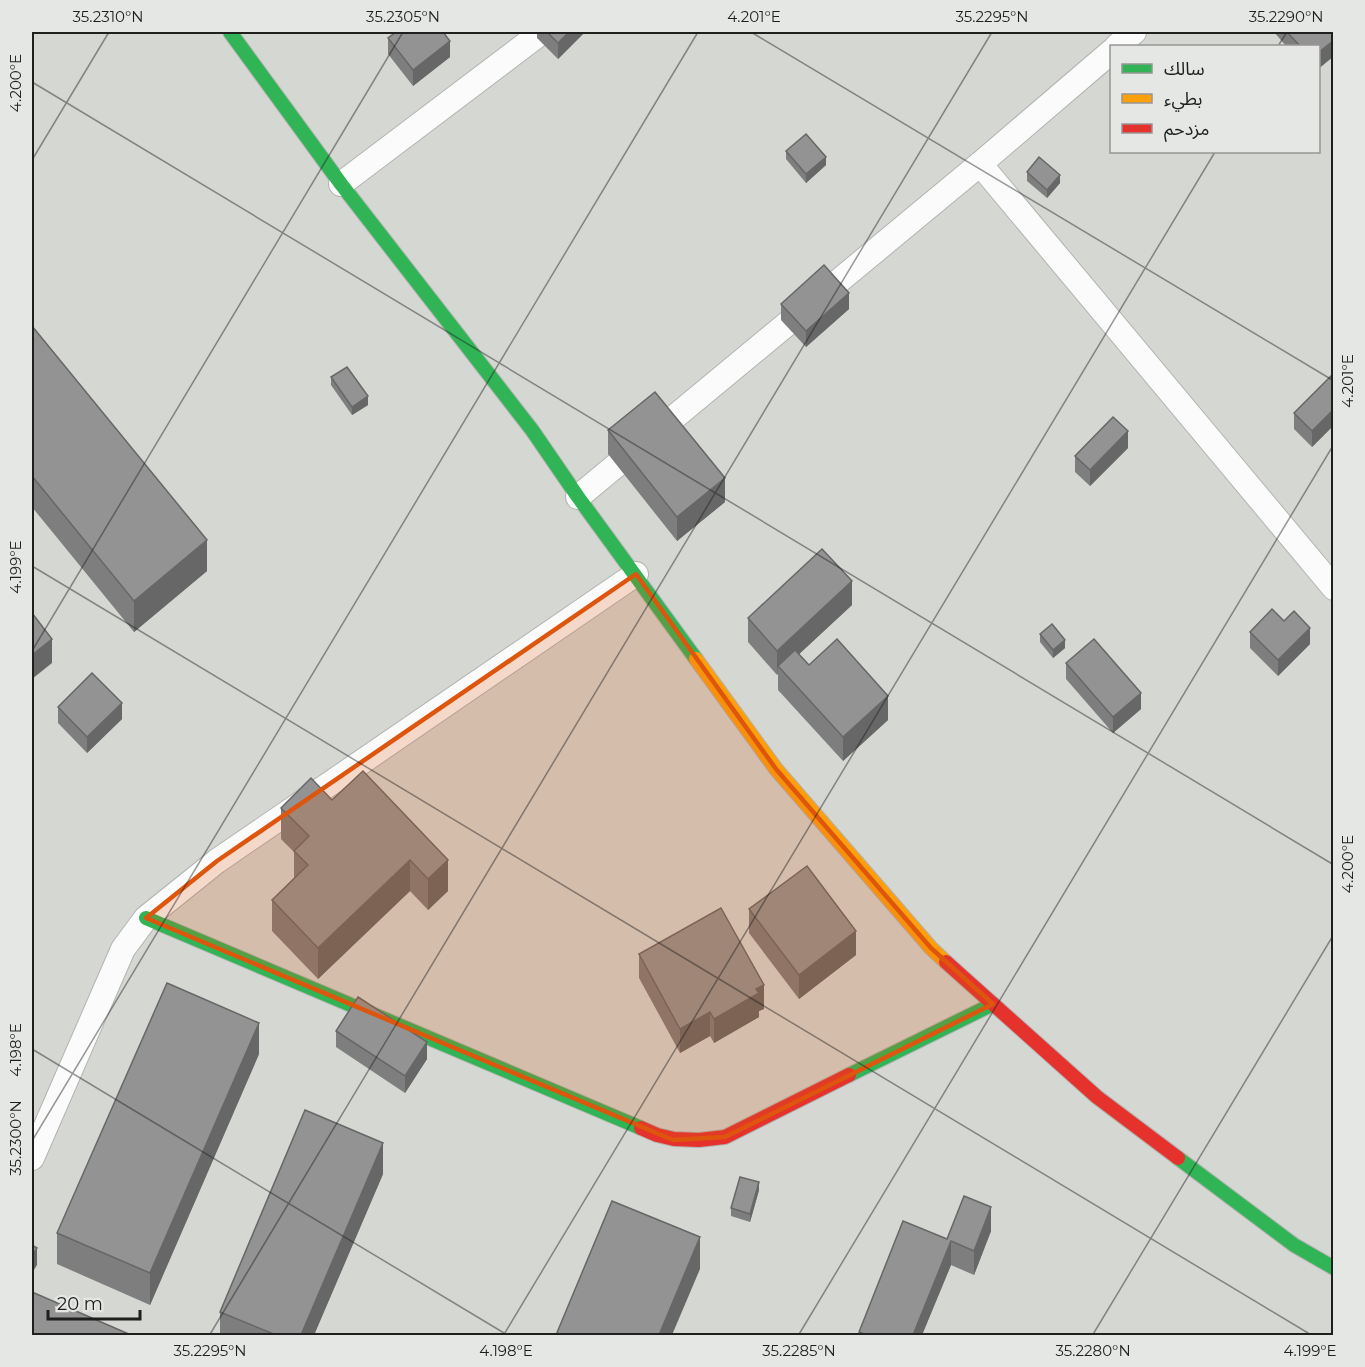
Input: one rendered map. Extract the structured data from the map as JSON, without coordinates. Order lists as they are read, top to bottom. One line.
{"legend":["سالك","بطيء","مزدحم"],"scale_bar":"20 m","coordinates":["35.2310°N","35.2305°N","4.201°E","35.2295°N","35.2290°N","4.200°E","4.199°E","4.198°E","35.2300°N","35.2285°N","35.2280°N"]}
